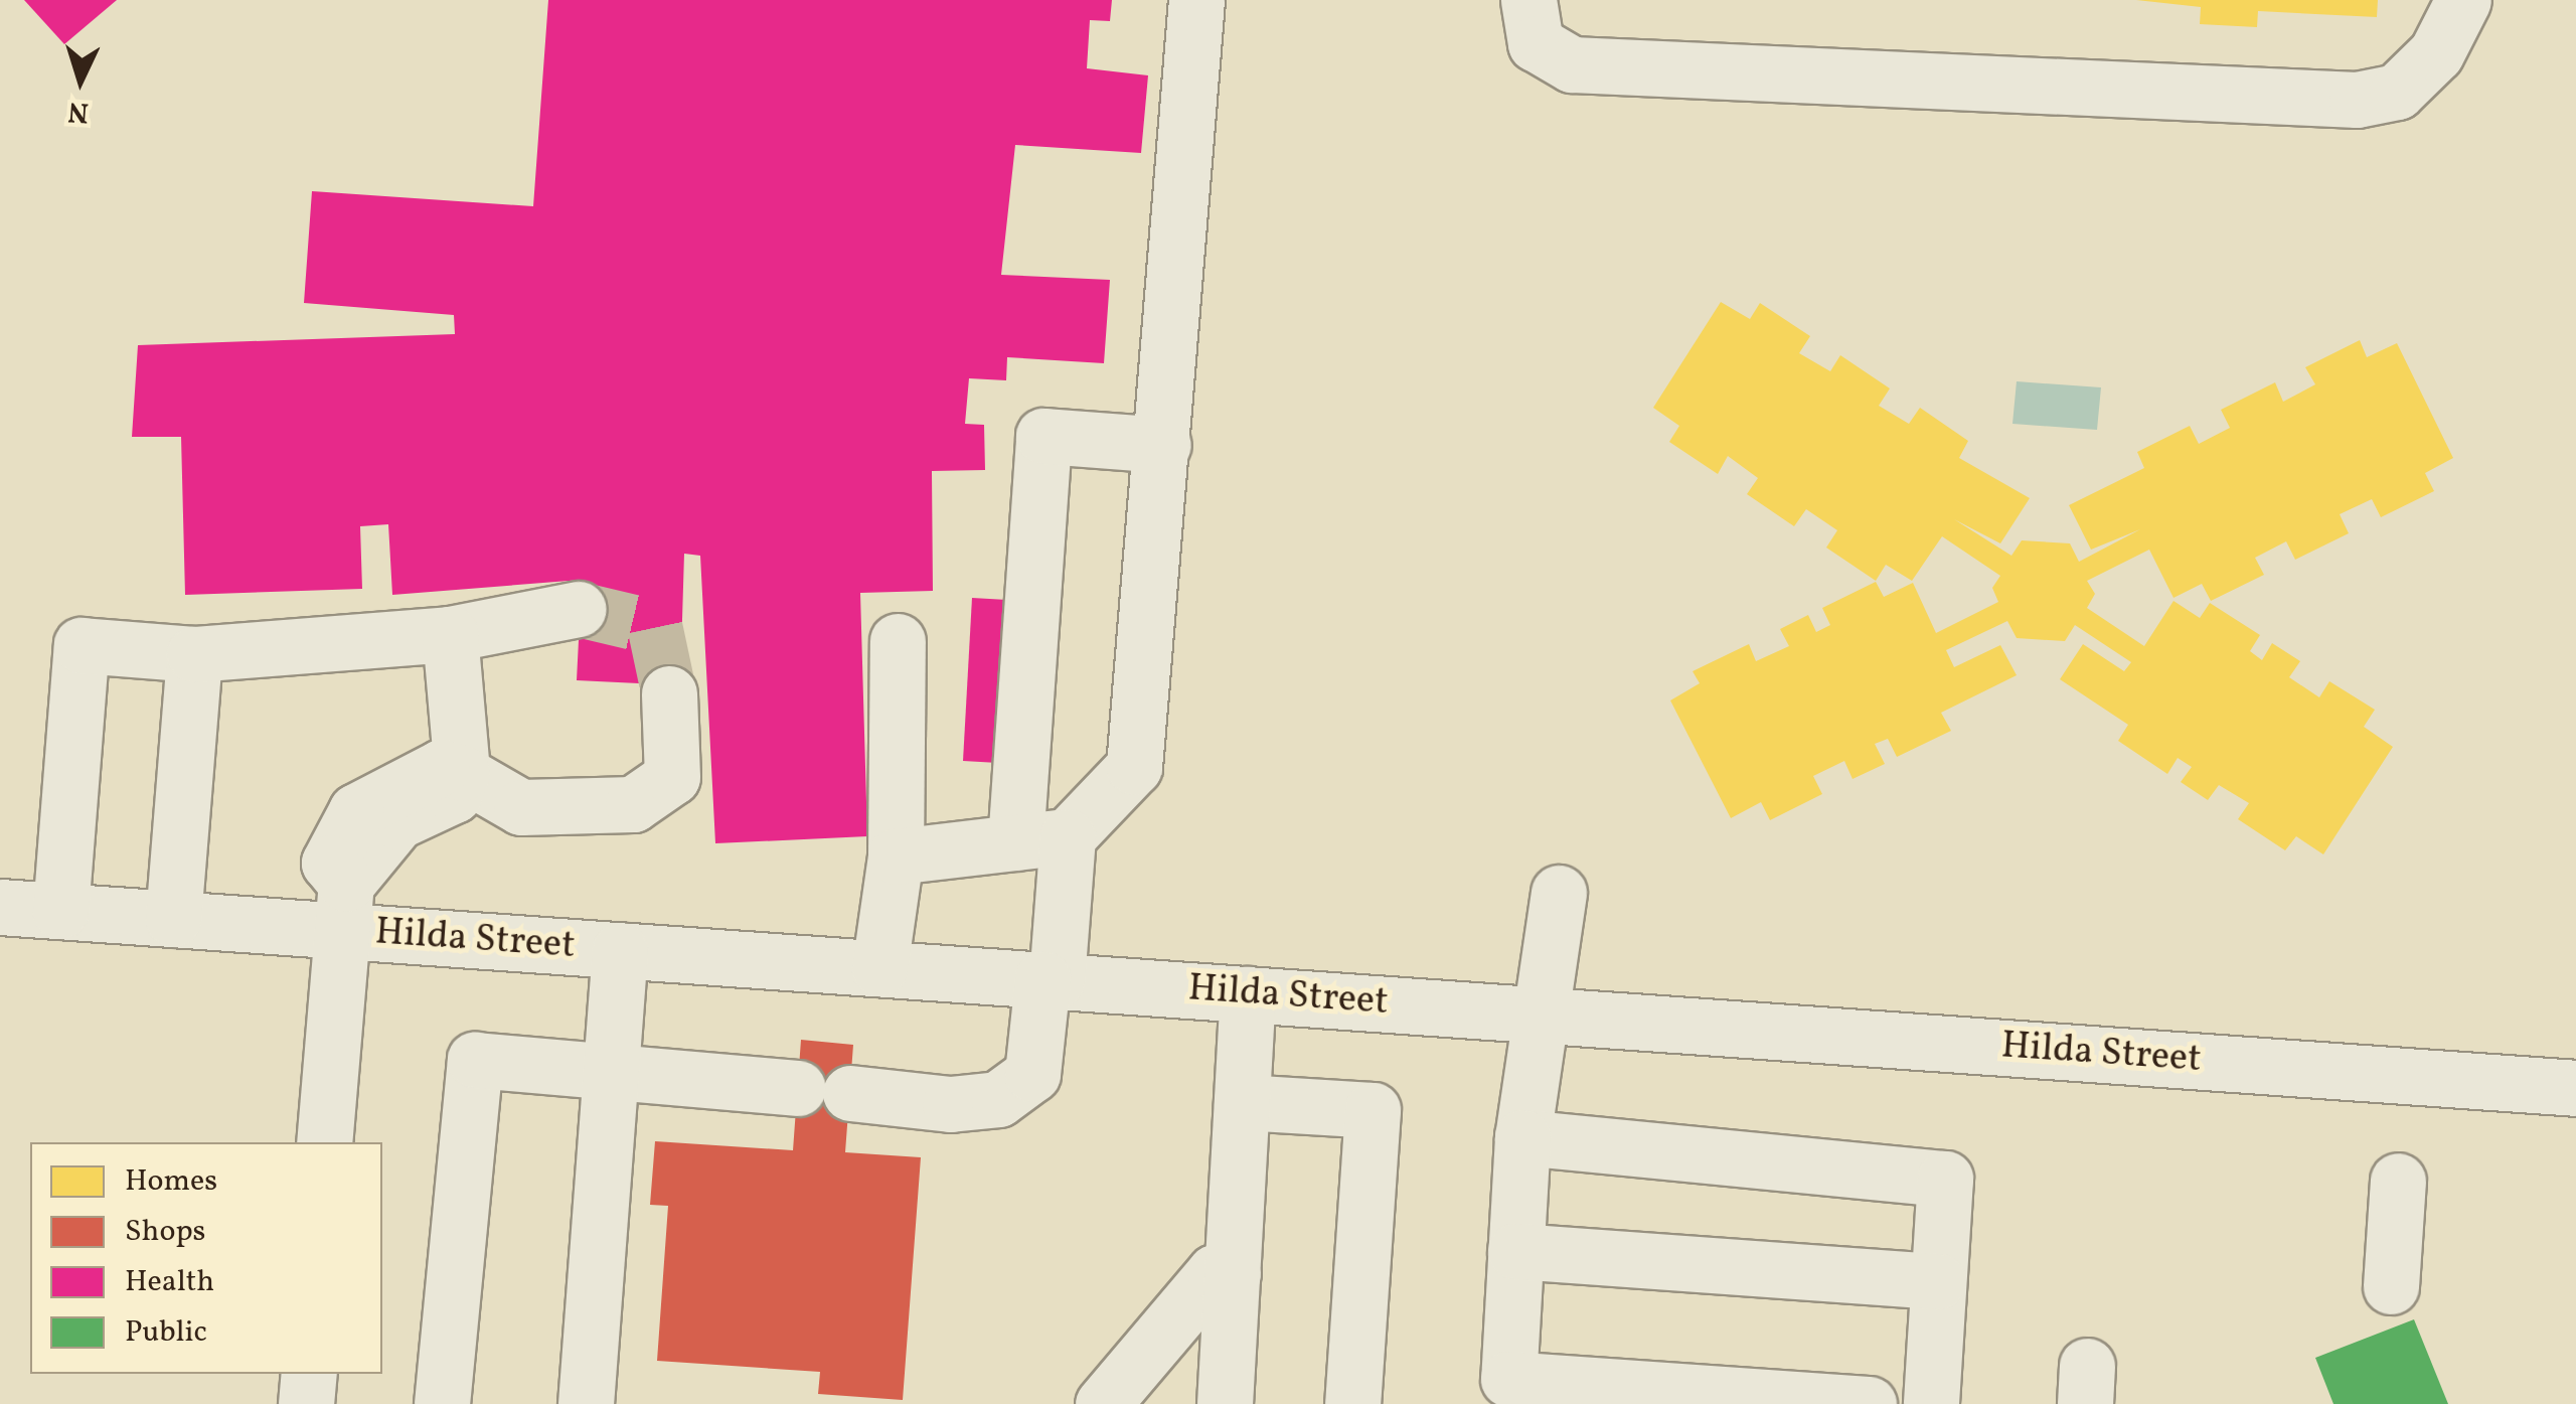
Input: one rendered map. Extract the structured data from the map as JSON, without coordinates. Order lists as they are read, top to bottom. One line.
{"streets":{"street":["Hilda Street"]},"legend":["Homes","Shops","Health","Public"],"north":"bottom"}
